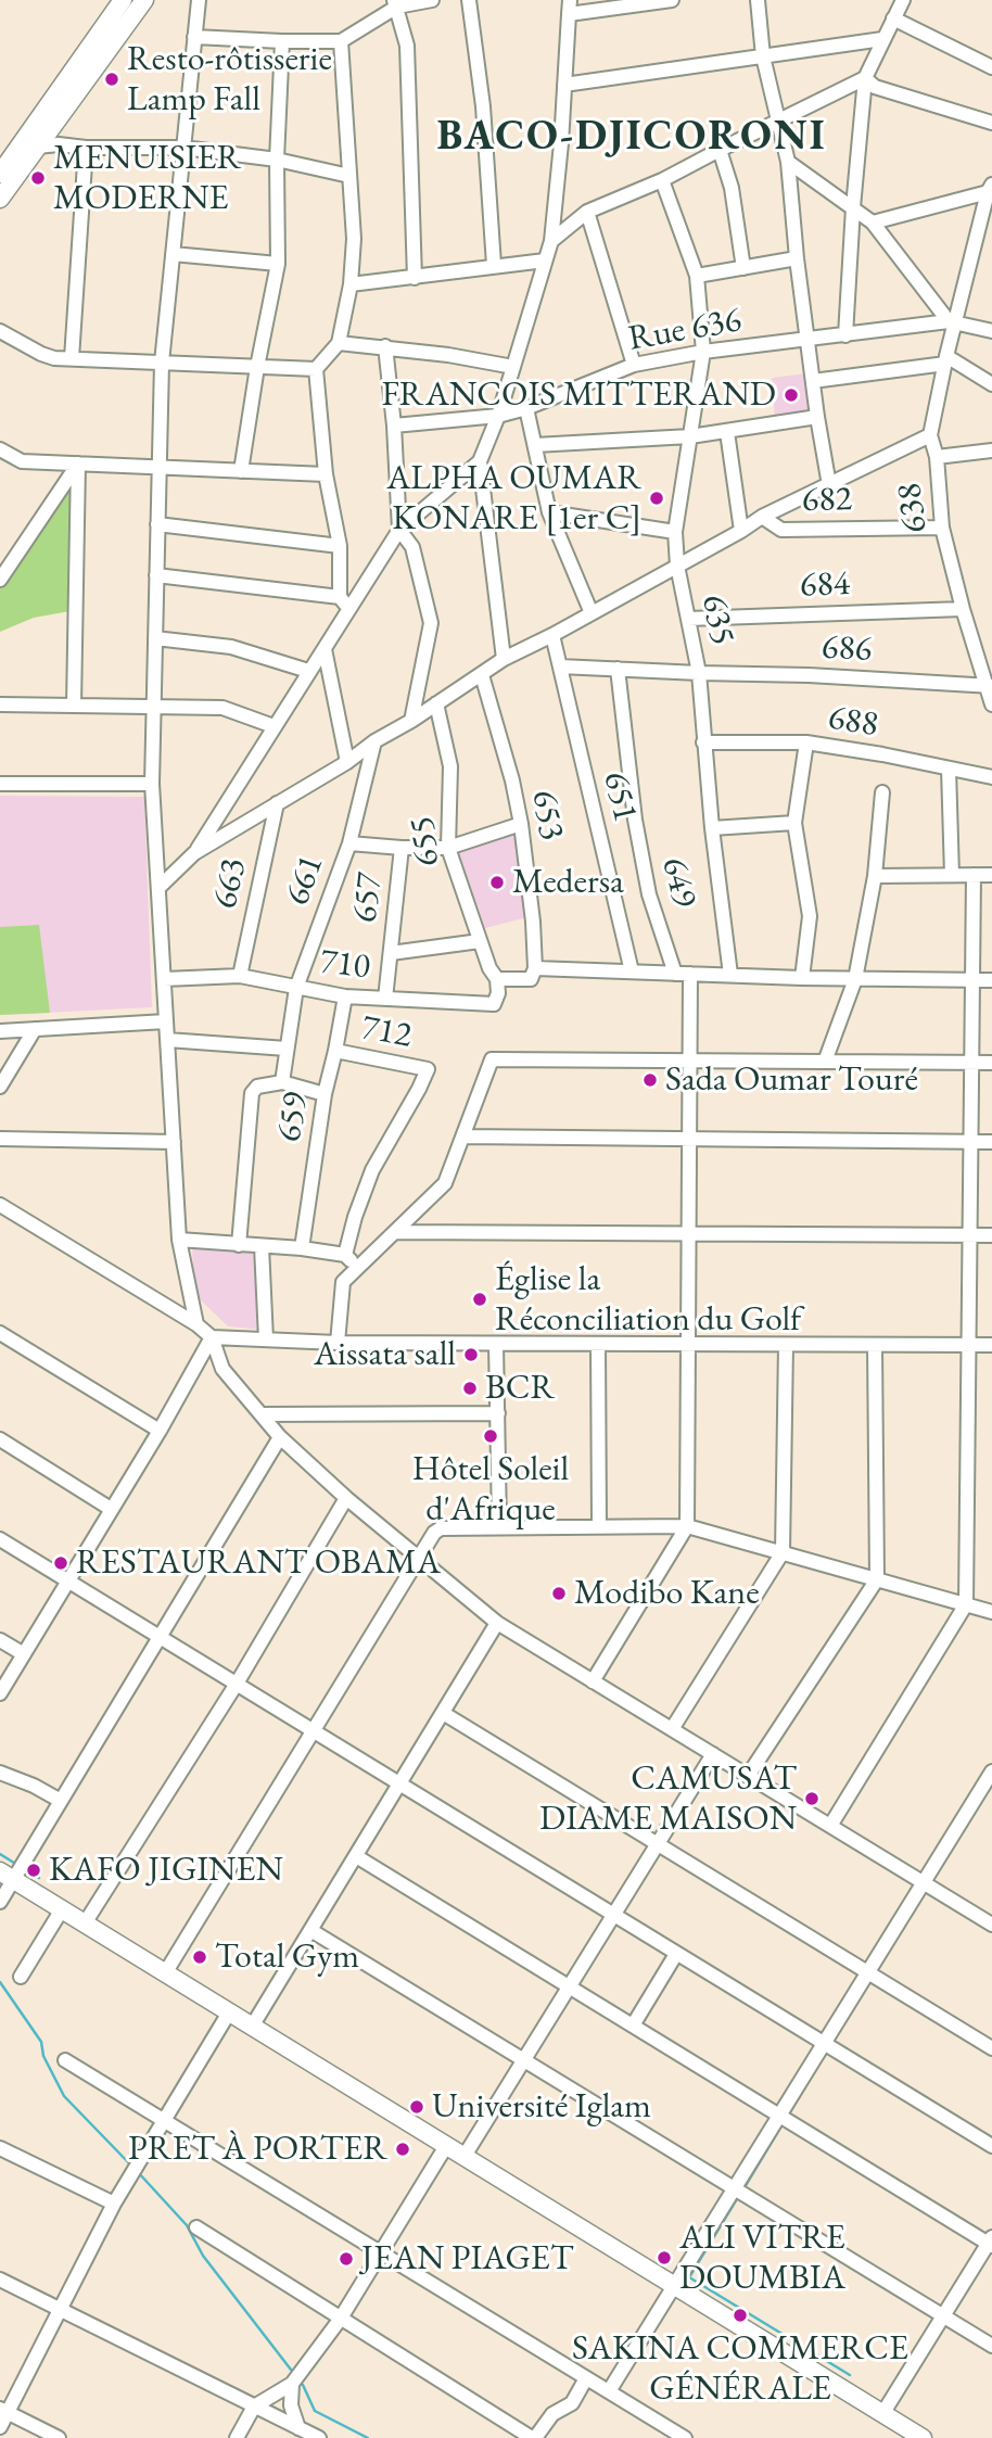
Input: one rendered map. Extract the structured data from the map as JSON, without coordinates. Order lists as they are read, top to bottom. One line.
{"streets":{"street":["Rue 636","682","638","684","635","686","688","651","653","655","661","649","663","657","710","712","659"]},"crossings":[["Rue 636","635"],["682","638"],["638","684"],["638","686"],["684","635"],["635","686"],["635","688"],["686","651"],["686","649"],["655","710"],["661","710"],["663","710"],["657","710"],["710","659"],["712","659"]],"districts":["BACO-DJICORONI"],"places":["Resto-rôtisserie Lamp Fall","MENUISIER MODERNE","FRANCOIS MITTERAND","ALPHA OUMAR KONARE [1er C]","Medersa","Sada Oumar Touré","Église la Réconciliation du Golf","Aissata sall","BCR","Hôtel Soleil d'Afrique","RESTAURANT OBAMA","Modibo Kane","CAMUSAT DIAME MAISON","KAFO JIGINEN","Total Gym","Université Iglam","PRET À PORTER","ALI VITRE DOUMBIA","JEAN PIAGET","SAKINA COMMERCE GÉNÉRALE"]}
